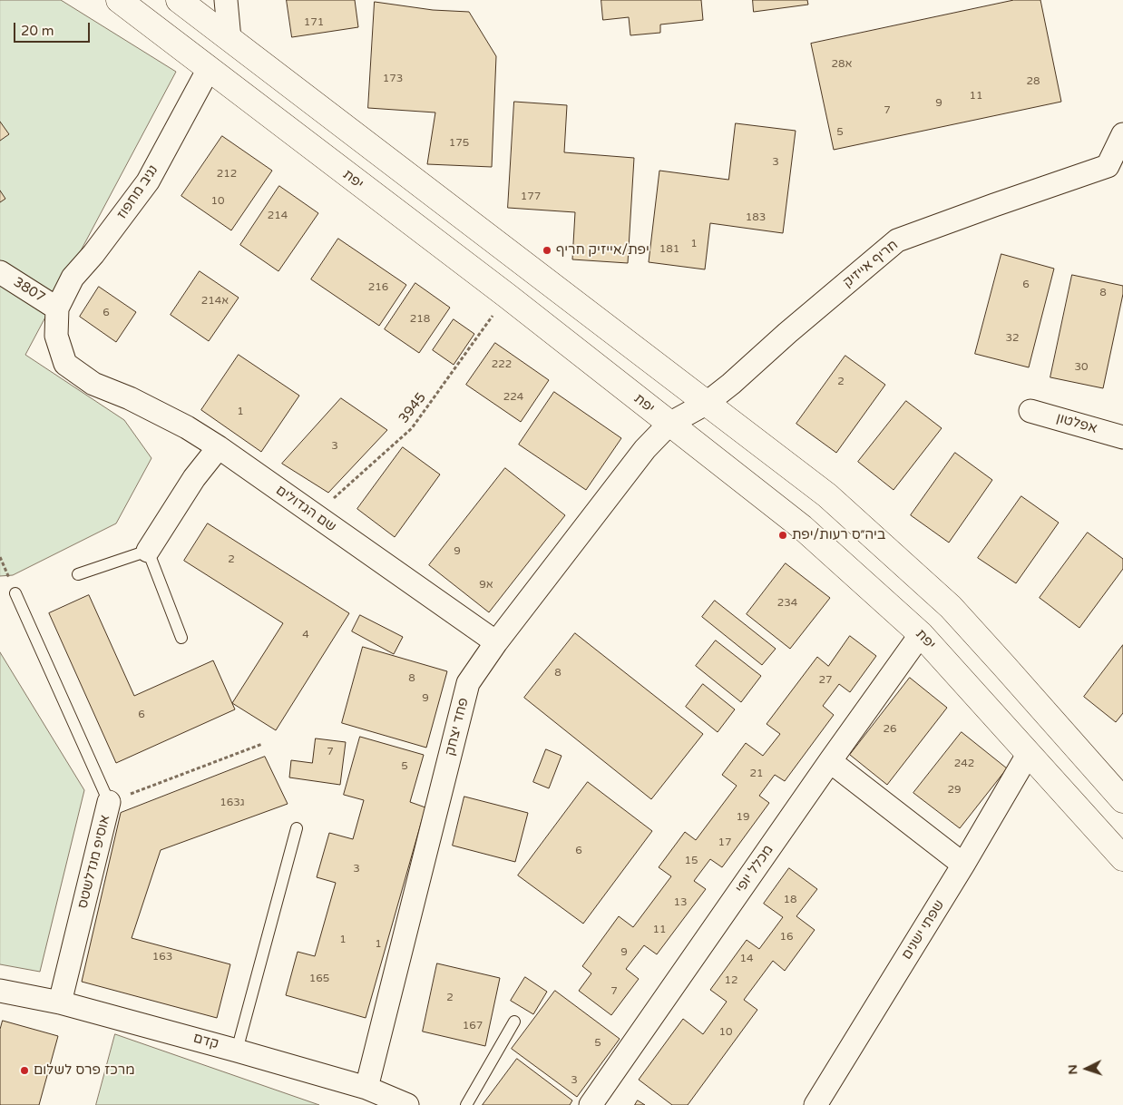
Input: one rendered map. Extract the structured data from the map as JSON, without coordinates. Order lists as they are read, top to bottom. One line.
{"streets":{"street":["יפת","נגיב מחפוז","חריף אייזיק","3807","אפלטון","שם הגדולים","פחד יצחק","אוסיפ מנדלשטס","מכלל יופי","שפתי ישנים","קדם"],"path":["3945"]},"crossings":[["יפת","נגיב מחפוז"],["יפת","חריף אייזיק"],["יפת","3945"],["יפת","פחד יצחק"],["יפת","מכלל יופי"],["יפת","שפתי ישנים"],["נגיב מחפוז","3807"],["נגיב מחפוז","שם הגדולים"],["חריף אייזיק","פחד יצחק"],["3807","שם הגדולים"],["3945","שם הגדולים"],["שם הגדולים","פחד יצחק"],["פחד יצחק","קדם"],["אוסיפ מנדלשטס","קדם"]],"places":["יפת/אייזיק חריף","ביה״ס רעות/יפת","מרכז פרס לשלום"],"house_numbers":["171","28א","173","28","11","9","7","5","175","3","212","177","10","214","183","1","181","6","216","8","214א","6","218","32","222","30","2","224","1","3","9","2","9א","234","4","8","8","27","9","6","26","7","242","5","21","29","163ג","19","17","6","15","3","18","13","11","16","1","1","9","163","14","165","12","7","2","167","10","5","3"],"scale_bar":"20 m","north":"left"}
